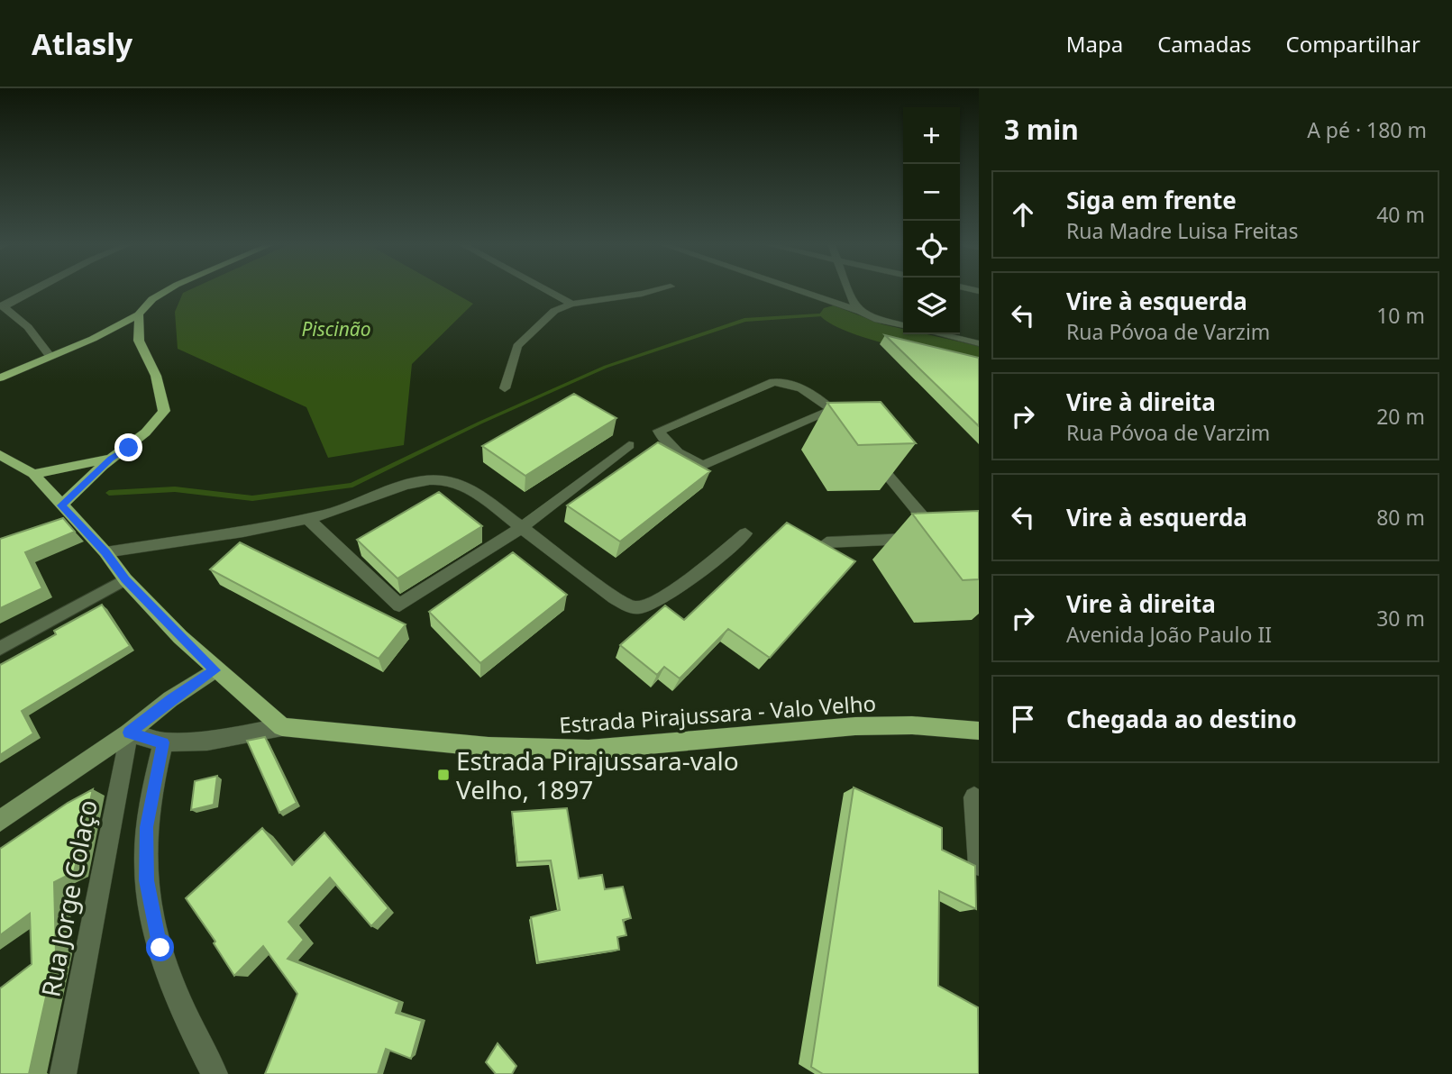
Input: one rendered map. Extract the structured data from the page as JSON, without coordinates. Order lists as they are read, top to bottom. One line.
{"streets":{"main road":["Estrada Pirajussara - Valo Velho"],"street":["Rua Jorge Colaço"]},"water":["Piscinão"],"places":{"transit":["Estrada Pirajussara-valo Velho, 1897"]},"page":{"header":"Atlasly","nav":["Mapa","Camadas","Compartilhar"],"heading":["3 min","A pé · 180 m"],"map_buttons":["+","−"],"list":[["Siga em frente","Rua Madre Luisa Freitas","40 m"],["Vire à esquerda","Rua Póvoa de Varzim","10 m"],["Vire à direita","Rua Póvoa de Varzim","20 m"],["Vire à esquerda","80 m"],["Vire à direita","Avenida João Paulo II","30 m"],"Chegada ao destino"]}}
